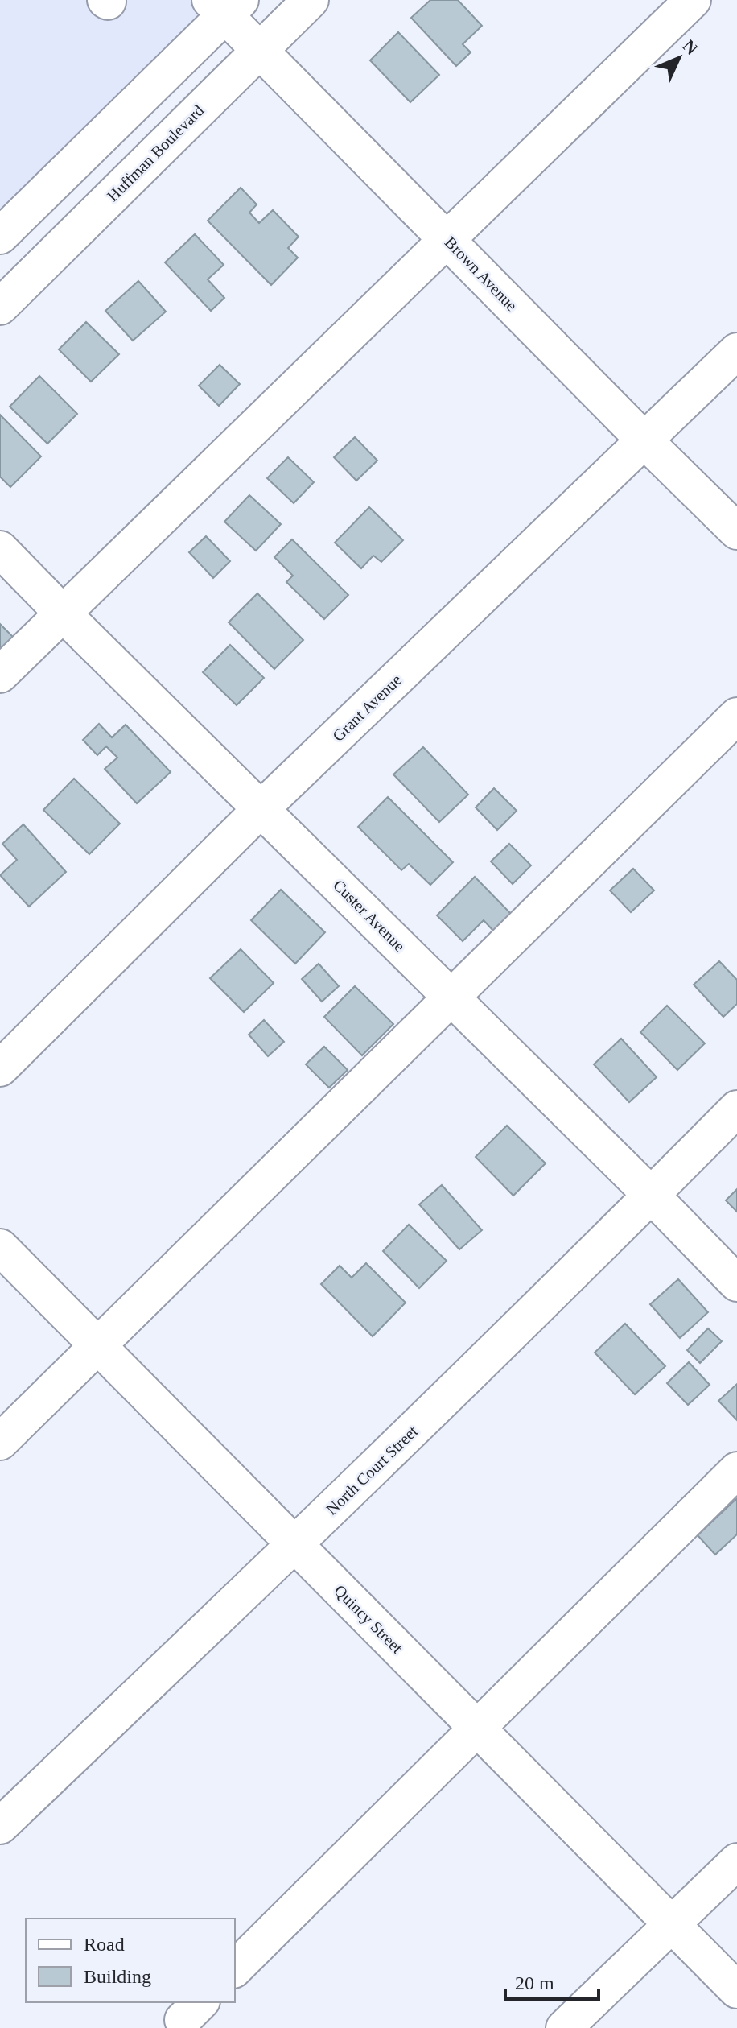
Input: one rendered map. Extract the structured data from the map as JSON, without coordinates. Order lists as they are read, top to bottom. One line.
{"streets":{"street":["Huffman Boulevard","Brown Avenue","Grant Avenue","Custer Avenue","North Court Street","Quincy Street"]},"crossings":[["Huffman Boulevard","Brown Avenue"],["Brown Avenue","Grant Avenue"],["Grant Avenue","Custer Avenue"],["Custer Avenue","North Court Street"],["North Court Street","Quincy Street"]],"legend":["Road","Building"],"scale_bar":"20 m","north":"top right"}
